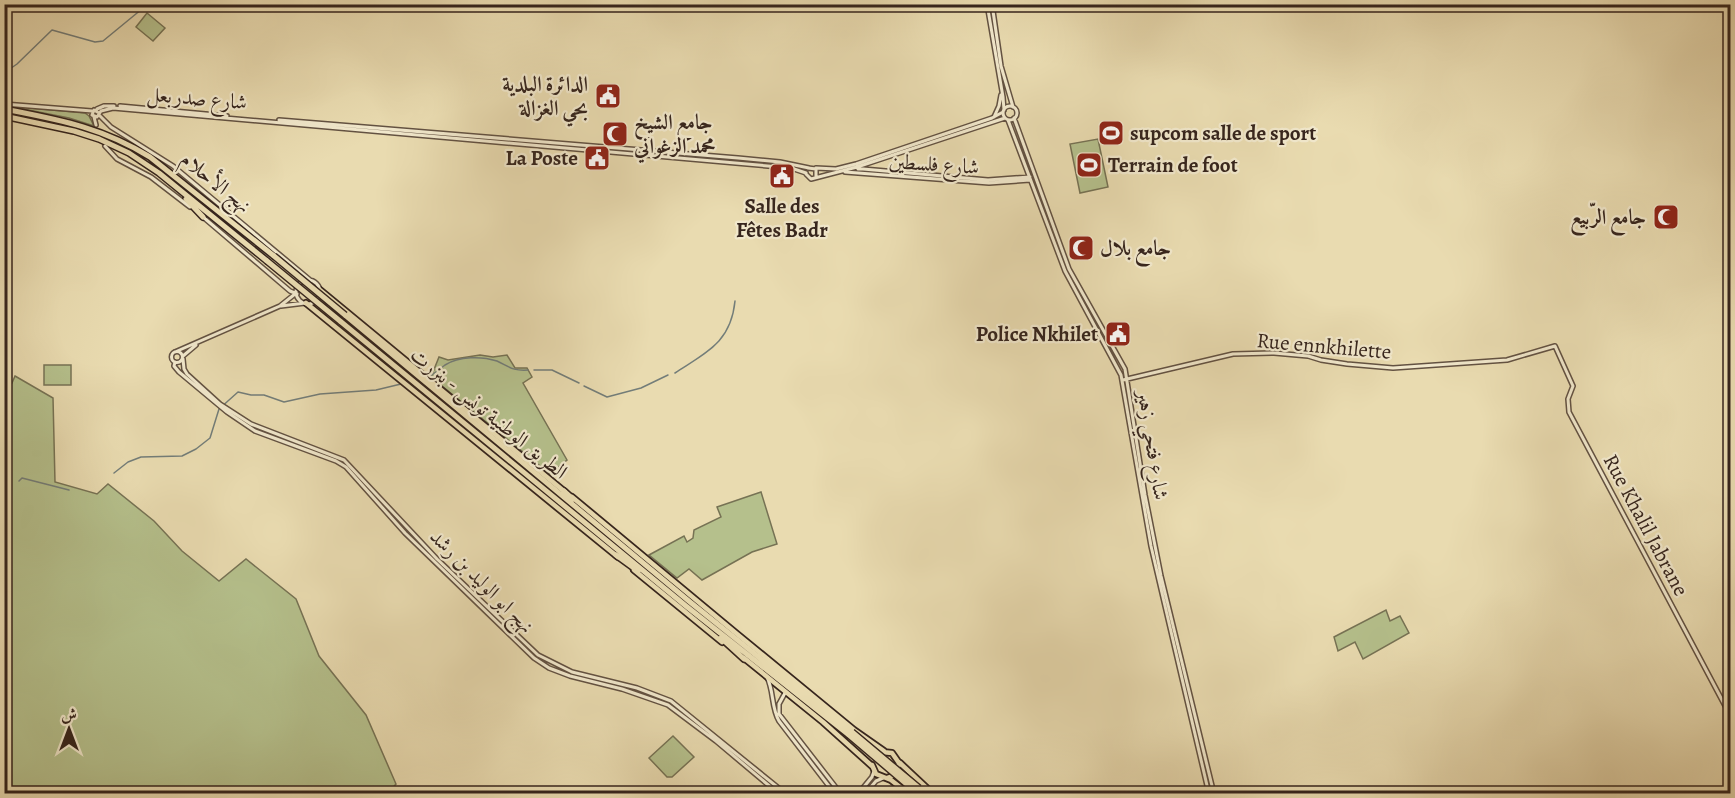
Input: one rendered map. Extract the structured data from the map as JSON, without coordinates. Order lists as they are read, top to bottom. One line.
{"streets":{"highway":["الطريق الوطنية تونس - بنزرت"],"street":["شارع صدربعل","شارع فلسطين","نهج الأحلام","Rue ennkhilette","شارع فتحي زهير","Rue Khalil Jabrane","نهج ابو الوليد بن رشد"]},"crossings":[["شارع صدربعل","نهج الأحلام"],["شارع فلسطين","شارع فتحي زهير"],["Rue ennkhilette","شارع فتحي زهير"],["Rue ennkhilette","Rue Khalil Jabrane"]],"places":{"public building":["الدائرة البلدية بحي الغزالة","La Poste","Salle des Fêtes Badr","Police Nkhilet"],"sports":["supcom salle de sport","Terrain de foot"],"mosque":["جامع الشيخ محمد الزغواني","جامع الرّبيع","جامع بلال"]},"north":"top"}
